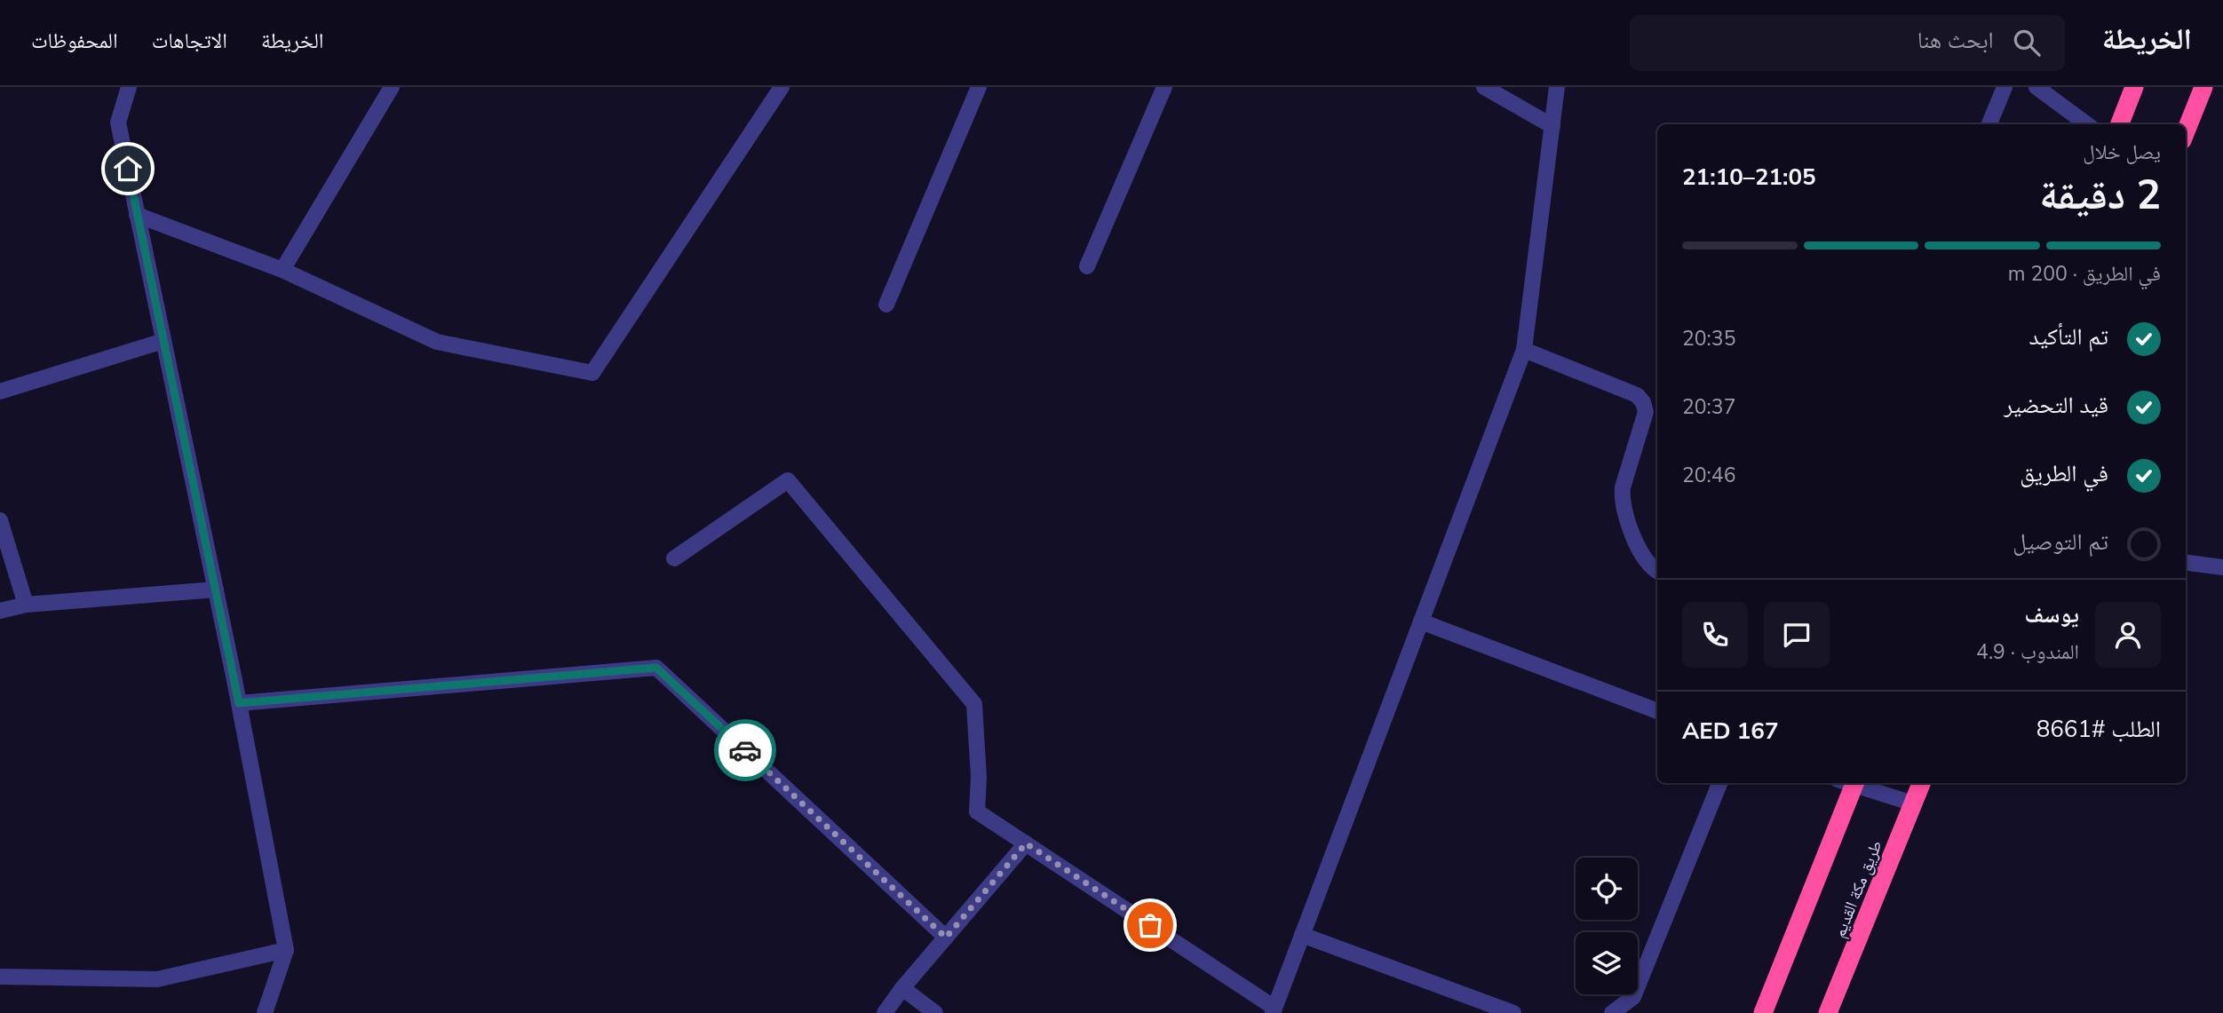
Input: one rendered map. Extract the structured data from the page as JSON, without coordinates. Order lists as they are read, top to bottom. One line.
{"streets":{"highway":["طريق مكة القديم"]},"page":{"header":"الخريطة","search":"ابحث هنا","nav":["الخريطة","الاتجاهات","المحفوظات"],"heading":["2 دقيقة","يصل خلال","21:05–21:10"],"panel":["يوسف","المندوب · 4.9","الطلب #8661","AED 167"],"bar":"في الطريق · 200 m","list":[["تم التأكيد","20:35"],["قيد التحضير","20:37"],["في الطريق","20:46"],"تم التوصيل"]}}
